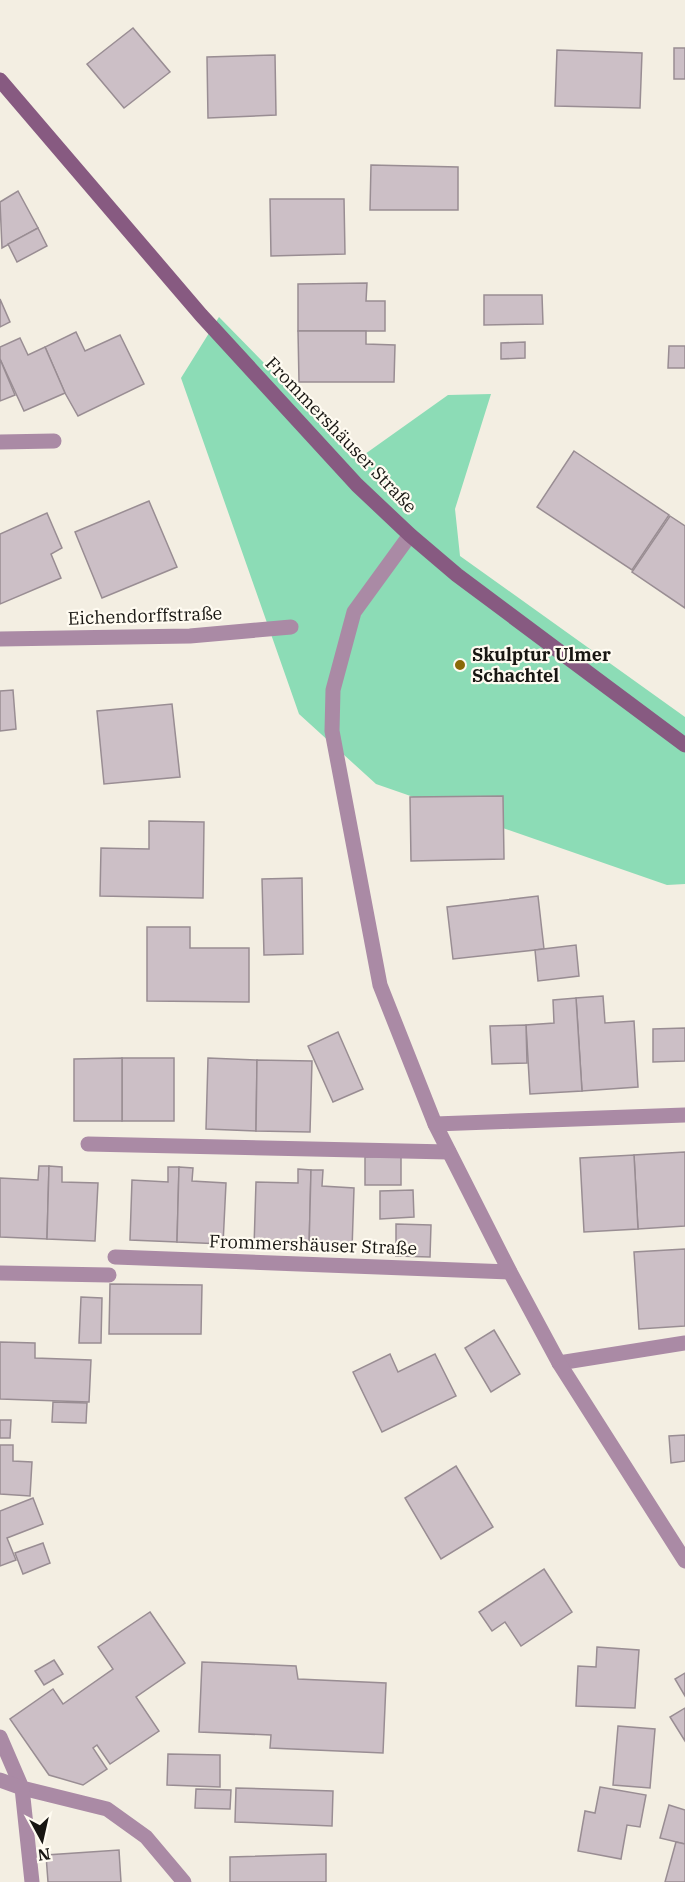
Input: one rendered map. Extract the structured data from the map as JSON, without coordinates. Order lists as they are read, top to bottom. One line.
{"streets":{"main road":["Frommershäuser Straße"],"street":["Eichendorffstraße"]},"places":["Skulptur Ulmer Schachtel"],"north":"bottom"}
